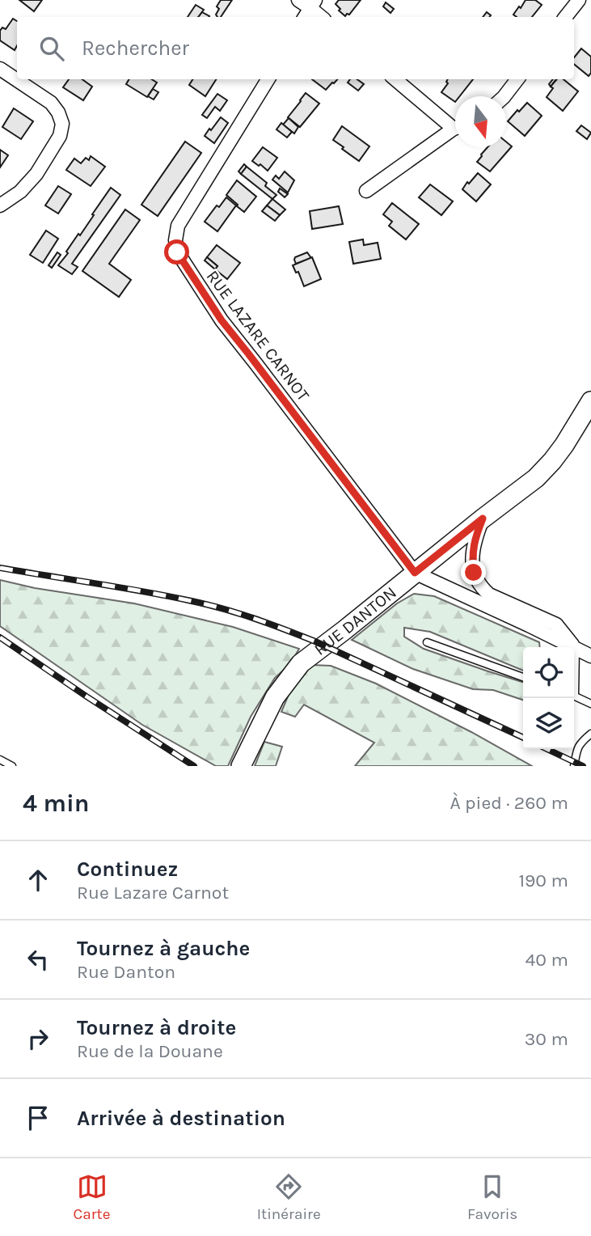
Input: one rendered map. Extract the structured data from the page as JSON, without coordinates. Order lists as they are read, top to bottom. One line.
{"streets":{"street":["RUE LAZARE CARNOT","RUE DANTON"]},"crossings":[["RUE LAZARE CARNOT","RUE DANTON"]],"north":"bottom","page":{"search":"Rechercher","heading":["4 min","À pied · 260 m"],"list":[["Continuez","Rue Lazare Carnot","190 m"],["Tournez à gauche","Rue Danton","40 m"],["Tournez à droite","Rue de la Douane","30 m"],"Arrivée à destination"],"nav":["Carte","Itinéraire","Favoris"]}}
